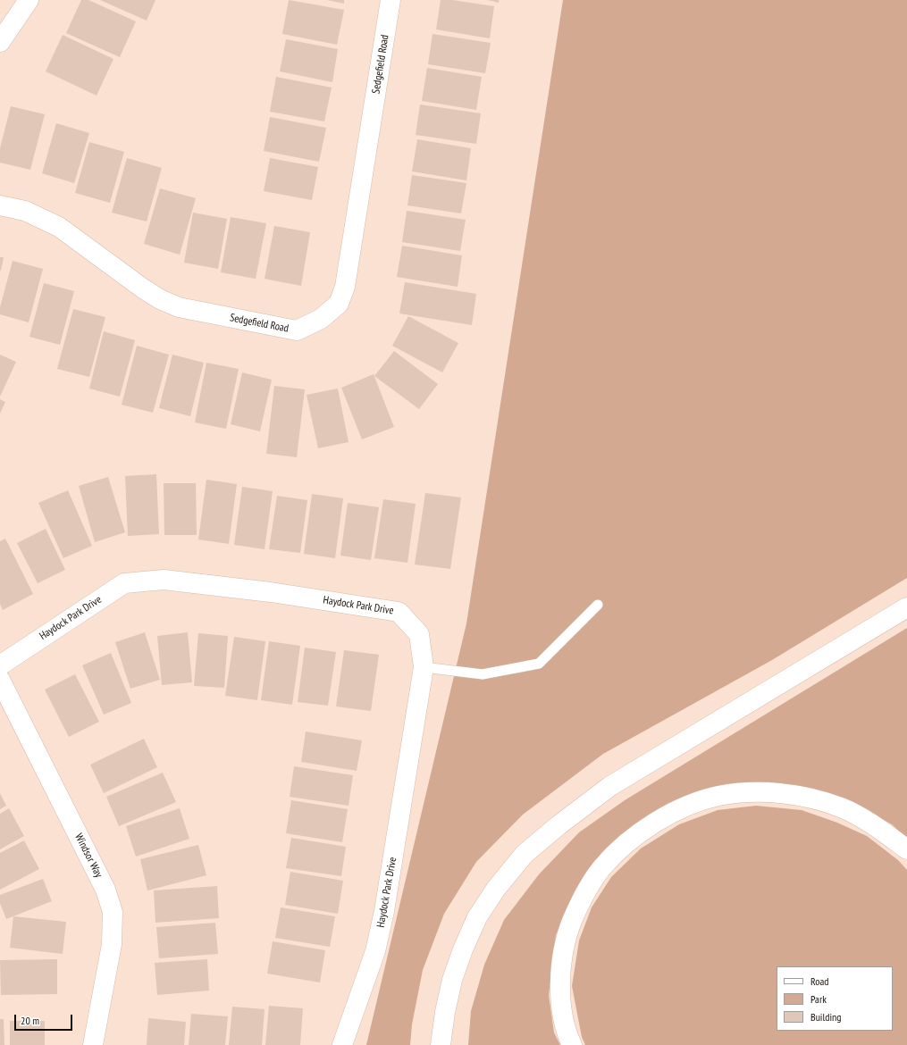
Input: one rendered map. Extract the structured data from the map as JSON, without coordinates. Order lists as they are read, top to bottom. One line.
{"streets":{"main road":["Sedgefield Road","Haydock Park Drive","Windsor Way"]},"legend":["Road","Park","Building"],"scale_bar":"20 m"}
